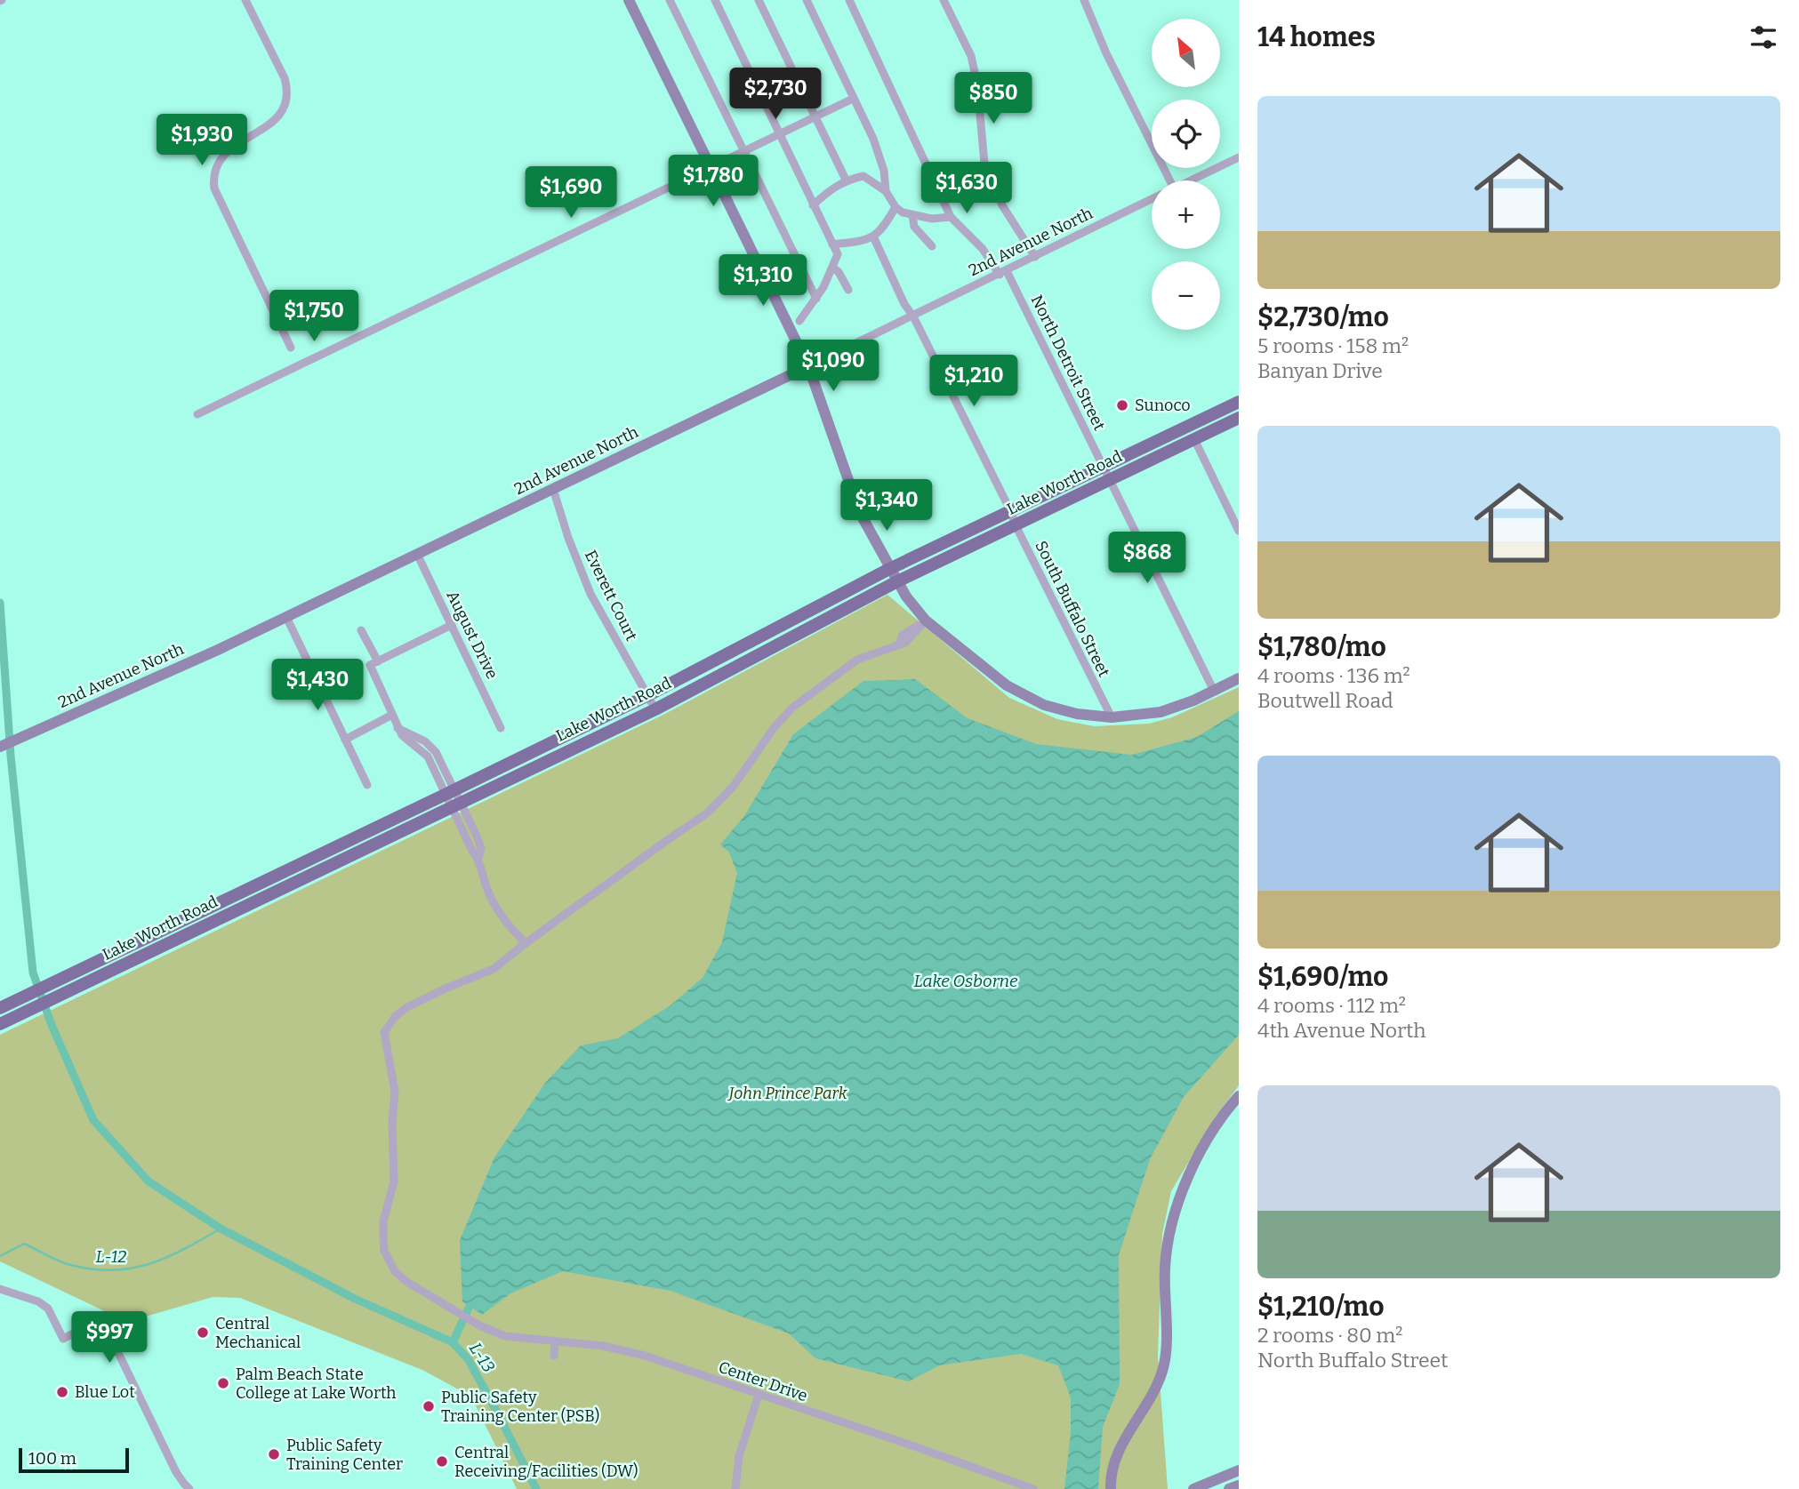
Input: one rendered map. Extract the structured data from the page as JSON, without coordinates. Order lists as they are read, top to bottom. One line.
{"streets":{"main road":["Lake Worth Road"],"street":["2nd Avenue North","North Detroit Street","Everett Court","South Buffalo Street","August Drive","Center Drive"]},"crossings":[["2nd Avenue North","North Detroit Street"],["2nd Avenue North","Everett Court"],["2nd Avenue North","South Buffalo Street"],["2nd Avenue North","August Drive"],["North Detroit Street","Lake Worth Road"],["Lake Worth Road","Everett Court"],["Lake Worth Road","South Buffalo Street"]],"water":["Lake Osborne","L-12","L-13"],"parks":["John Prince Park"],"places":["Sunoco","Central Mechanical","Palm Beach State College at Lake Worth","Blue Lot","Public Safety Training Center (PSB)","Public Safety Training Center","Central Receiving/Facilities (DW)"],"scale_bar":"100 m","north":"top left","page":{"heading":"14 homes","map_buttons":["+","−"],"price":["$2,730","$850","$1,930","$1,780","$1,630","$1,690","$1,310","$1,750","$1,090","$1,210","$1,340","$868","$1,430","$997"],"list":[{"name":"$2,730/mo","note":"5 rooms · 158 m² · Banyan Drive"},{"name":"$1,780/mo","note":"4 rooms · 136 m² · Boutwell Road"},{"name":"$1,690/mo","note":"4 rooms · 112 m² · 4th Avenue North"},{"name":"$1,210/mo","note":"2 rooms · 80 m² · North Buffalo Street"}],"scale":"100 m"}}
